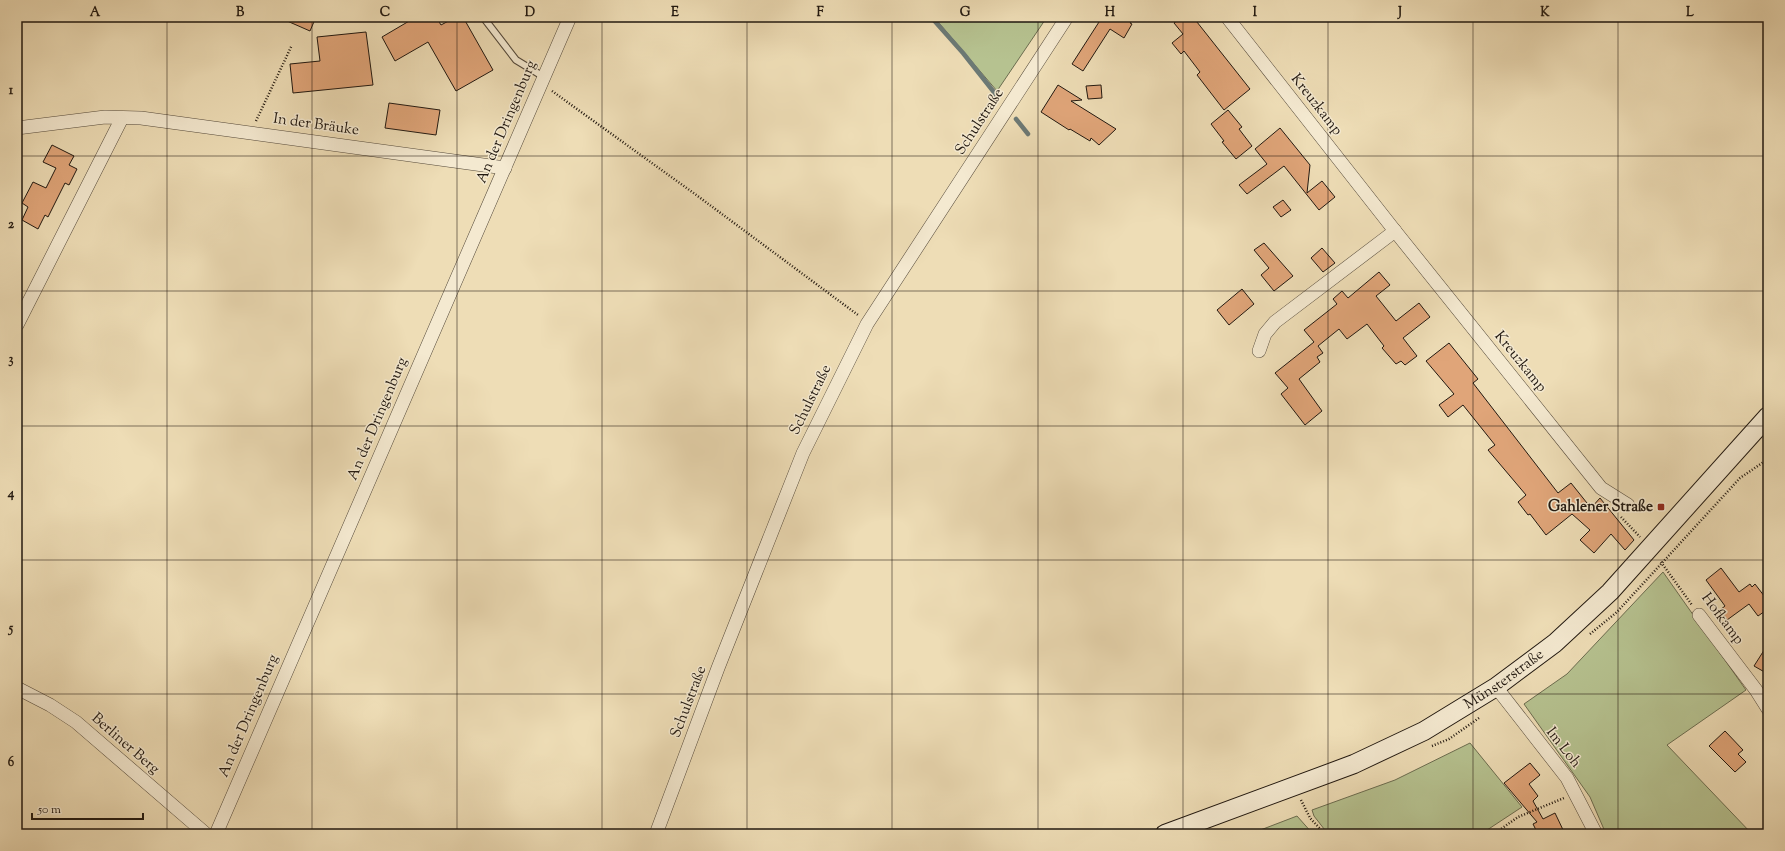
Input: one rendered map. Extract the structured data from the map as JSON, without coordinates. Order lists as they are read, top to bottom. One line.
{"streets":{"main road":["Münsterstraße"],"street":["Kreuzkamp","An der Dringenburg","Schulstraße","In der Bräuke","Hofkamp","Berliner Berg","Im Loh"]},"crossings":[["Kreuzkamp","Hofkamp"],["An der Dringenburg","In der Bräuke"],["Hofkamp","Münsterstraße"],["Münsterstraße","Im Loh"]],"places":{"transit":["Gahlener Straße"]},"scale_bar":"50 m","grid":{"columns":["A","B","C","D","E","F","G","H","I","J","K","L"],"rows":["1","2","3","4","5","6"]}}
